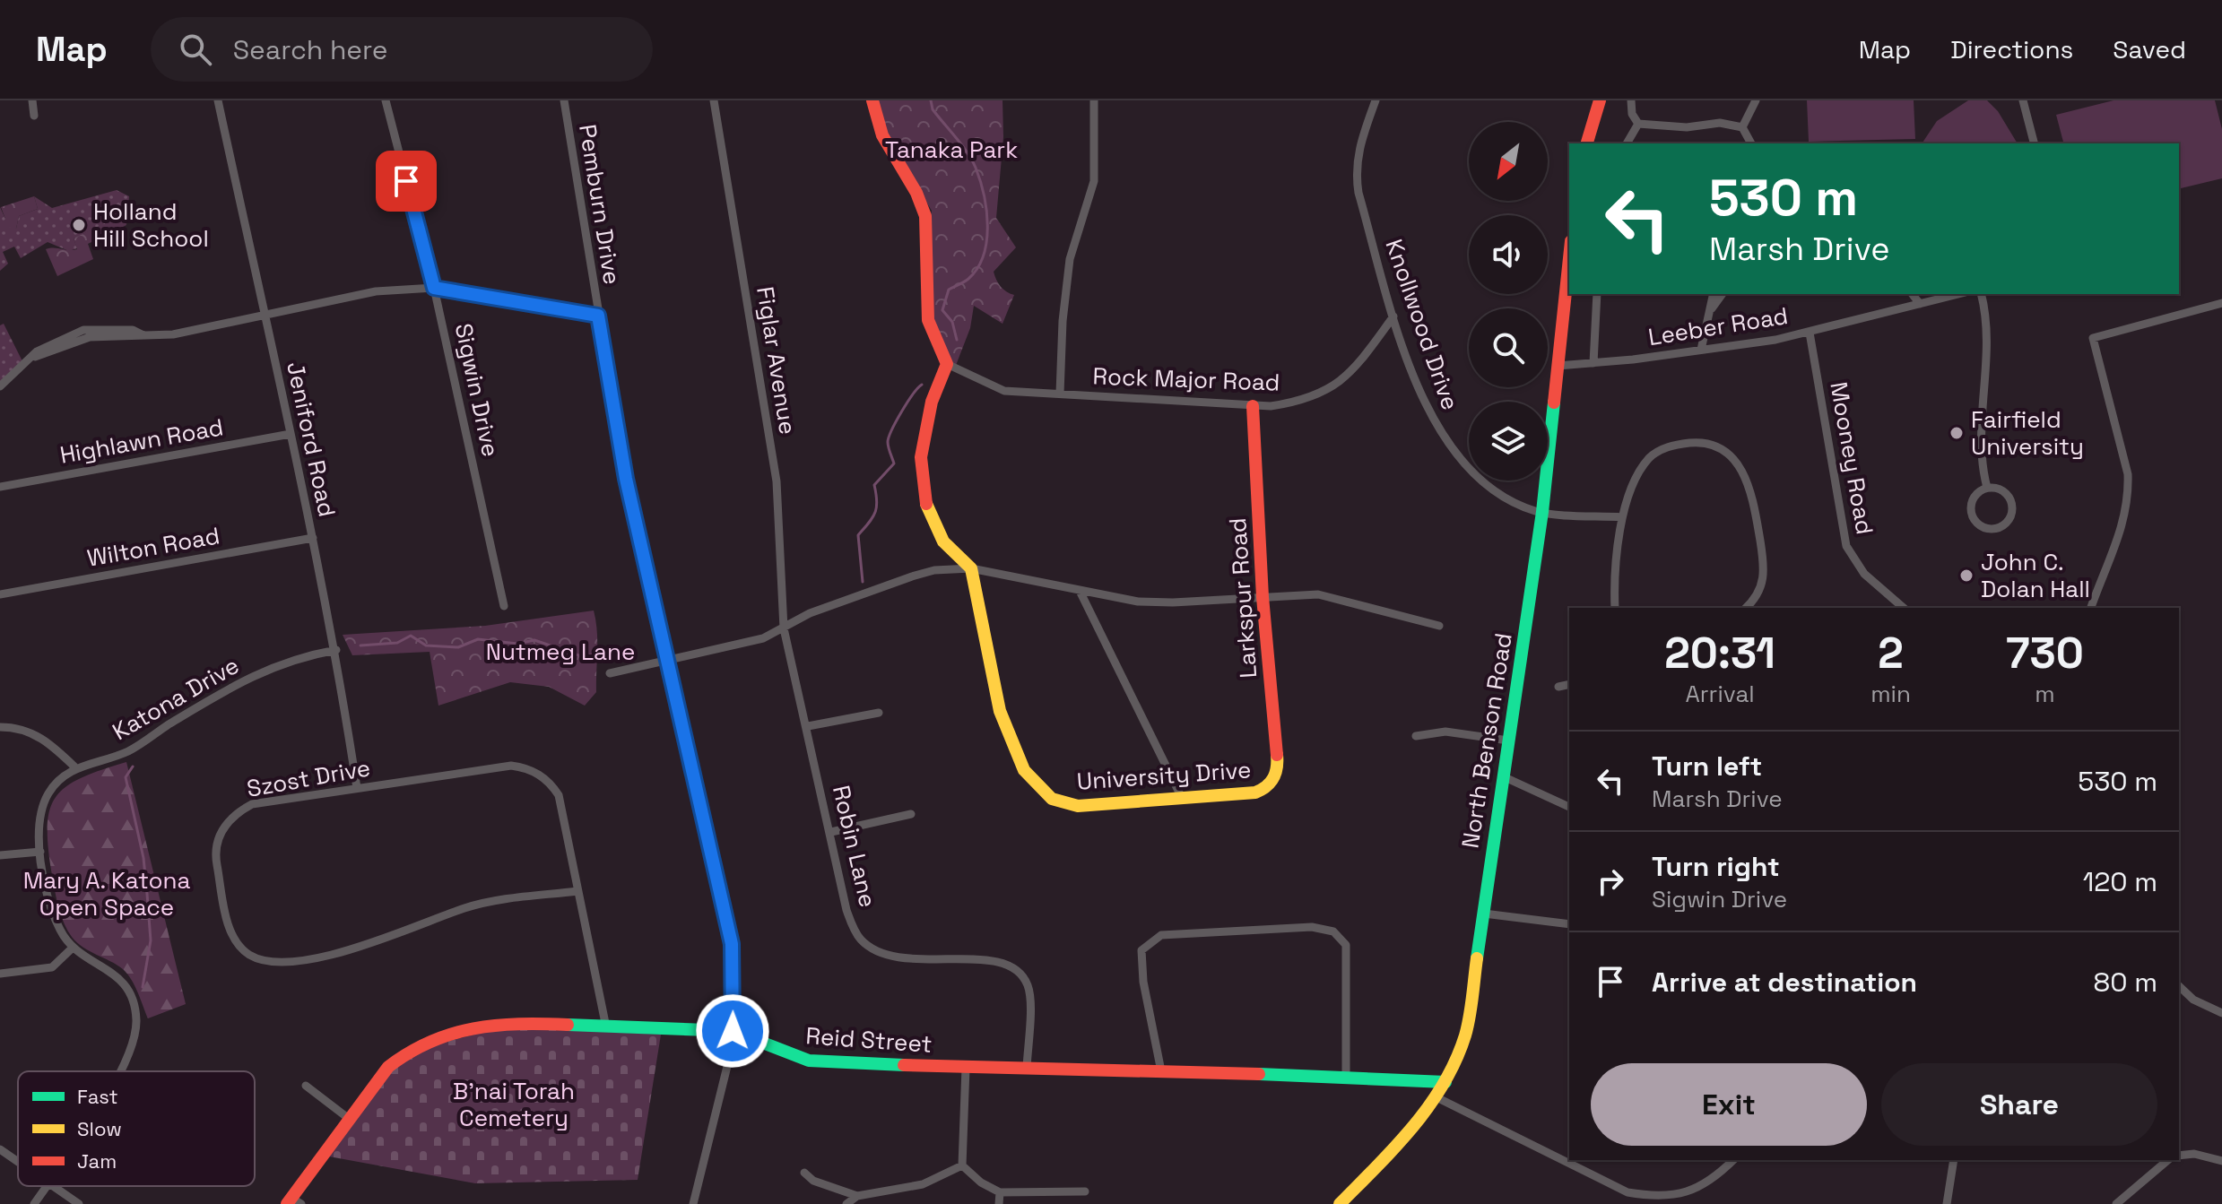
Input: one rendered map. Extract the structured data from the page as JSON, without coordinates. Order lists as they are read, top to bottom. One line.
{"streets":{"street":["Pemburn Drive","Knollwood Drive","Leeber Road","Figlar Avenue","Rock Major Road","Sigwin Drive","Jeniford Road","Highlawn Road","Mooney Road","Wilton Road","Larkspur Road","Katona Drive","North Benson Road","University Drive","Szost Drive","Robin Lane","Reid Street"]},"crossings":[["Pemburn Drive","Reid Street"],["Knollwood Drive","Rock Major Road"],["Knollwood Drive","North Benson Road"],["Leeber Road","Mooney Road"],["Leeber Road","North Benson Road"],["Figlar Avenue","Robin Lane"],["Rock Major Road","Larkspur Road"],["Jeniford Road","Highlawn Road"],["Jeniford Road","Wilton Road"],["Jeniford Road","Katona Drive"],["Jeniford Road","Szost Drive"],["Larkspur Road","University Drive"],["North Benson Road","Reid Street"],["Szost Drive","Reid Street"],["Robin Lane","Reid Street"]],"parks":["Tanaka Park","Nutmeg Lane","Mary A. Katona Open Space","B'nai Torah Cemetery"],"places":["Holland Hill School","Fairfield University","John C. Dolan Hall"],"legend":["Fast","Slow","Jam"],"north":"bottom left","page":{"header":"Map","search":"Search here","nav":["Map","Directions","Saved"],"turn":["530 m","Marsh Drive"],"eta":["20:31","Arrival","2","min","730","m"],"list":[{"name":"Turn left","note":"Marsh Drive","value":"530 m"},{"name":"Turn right","note":"Sigwin Drive","value":"120 m"},{"name":"Arrive at destination","value":"80 m"}],"buttons":["Exit","Share"]}}
